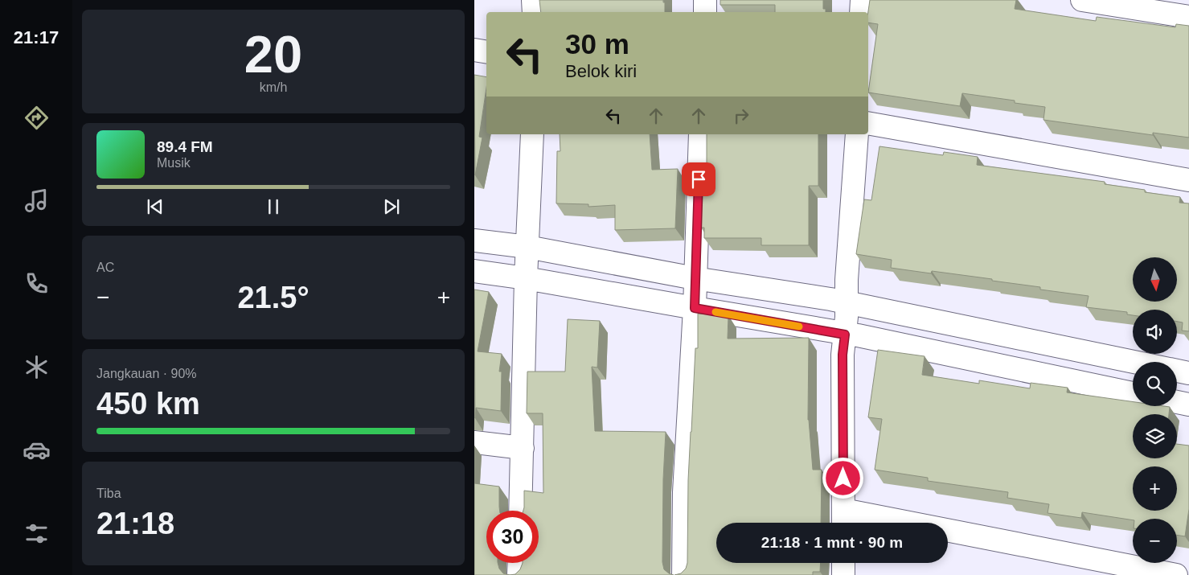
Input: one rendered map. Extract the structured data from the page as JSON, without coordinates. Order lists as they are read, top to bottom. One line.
{"north":"bottom","page":{"tabs":"21:17","tile":[["20","km/h"],"AC",["Jangkauan · 90%","450 km"],["Tiba","21:18"]],"turn":["30 m","Belok kiri"],"song":["89.4 FM","Musik"],"map_buttons":["+","−"],"heat":["−","21.5°","+"],"limit":"30","trip":"21:18 · 1 mnt · 90 m"}}
